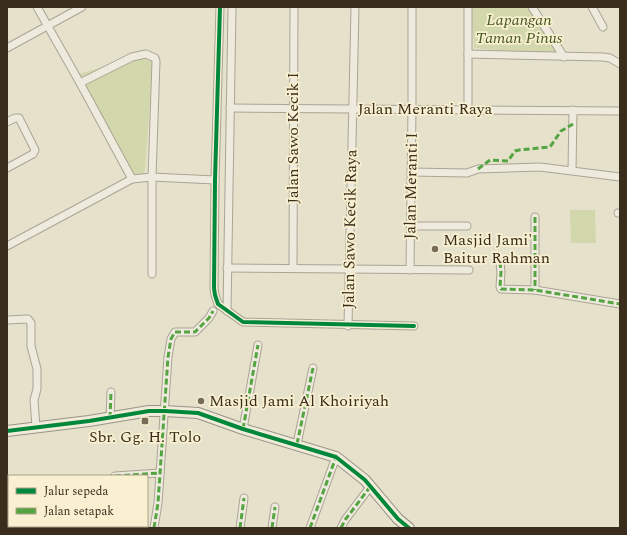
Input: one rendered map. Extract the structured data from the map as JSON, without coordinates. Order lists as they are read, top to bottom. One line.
{"streets":{"street":["Jalan Meranti Raya","Jalan Sawo Kecik I","Jalan Meranti I","Jalan Sawo Kecik Raya"]},"crossings":[["Jalan Meranti Raya","Jalan Sawo Kecik I"],["Jalan Meranti Raya","Jalan Meranti I"],["Jalan Meranti Raya","Jalan Sawo Kecik Raya"]],"parks":["Lapangan Taman Pinus"],"places":{"other":["Masjid Jami' Baitur Rahman","Masjid Jami Al Khoiriyah"],"transit":["Sbr. Gg. H. Tolo"]},"legend":["Jalur sepeda","Jalan setapak"]}
